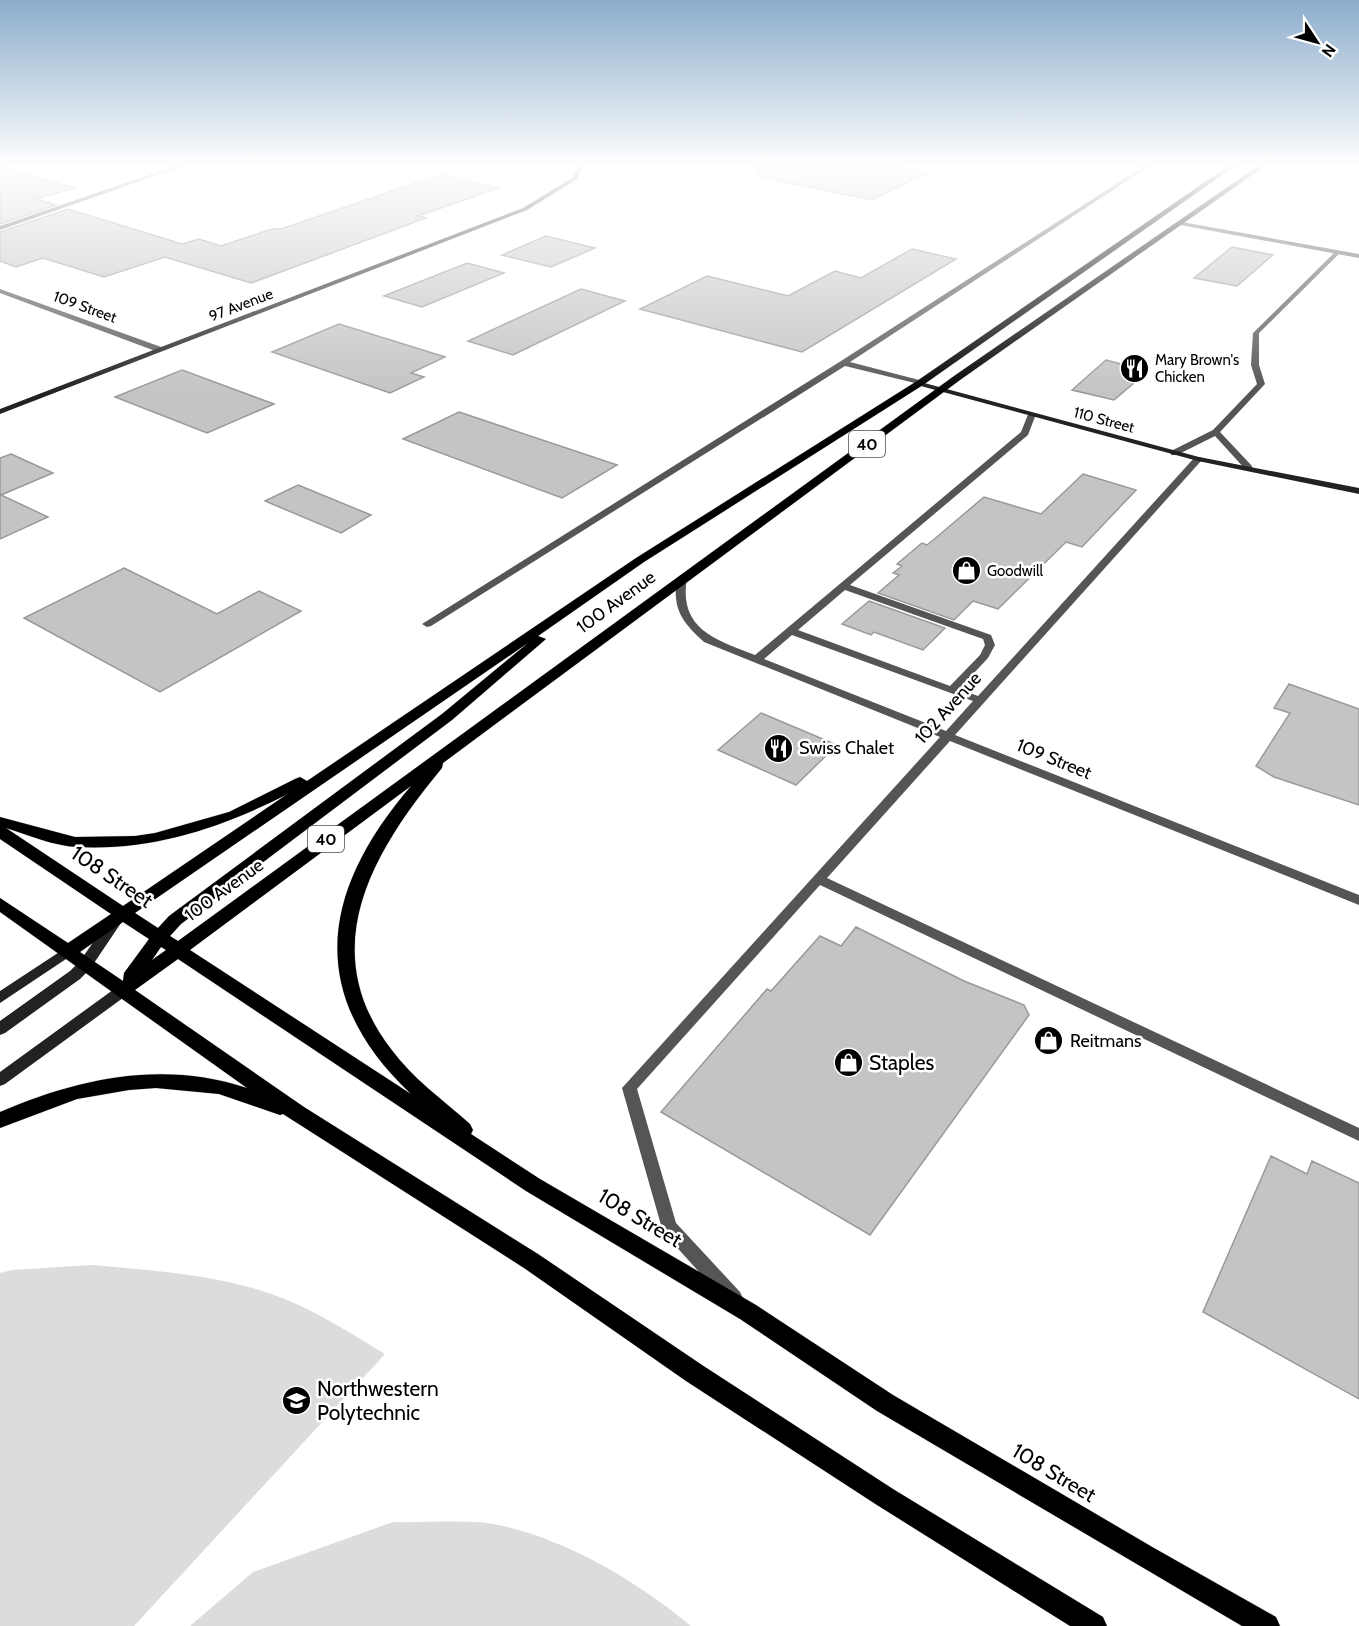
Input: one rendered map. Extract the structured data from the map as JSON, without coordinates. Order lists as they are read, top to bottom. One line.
{"streets":{"main road":["40","100 Avenue","108 Street"],"street":["97 Avenue","109 Street","110 Street","102 Avenue"]},"crossings":[["97 Avenue","109 Street"],["109 Street","100 Avenue"],["109 Street","102 Avenue"],["110 Street","100 Avenue"],["110 Street","102 Avenue"],["100 Avenue","108 Street"],["102 Avenue","108 Street"]],"places":{"restaurant":["Mary Brown's Chicken","Swiss Chalet"],"shop":["Goodwill","Reitmans","Staples"],"school or university":["Northwestern Polytechnic"]},"north":"bottom right"}
